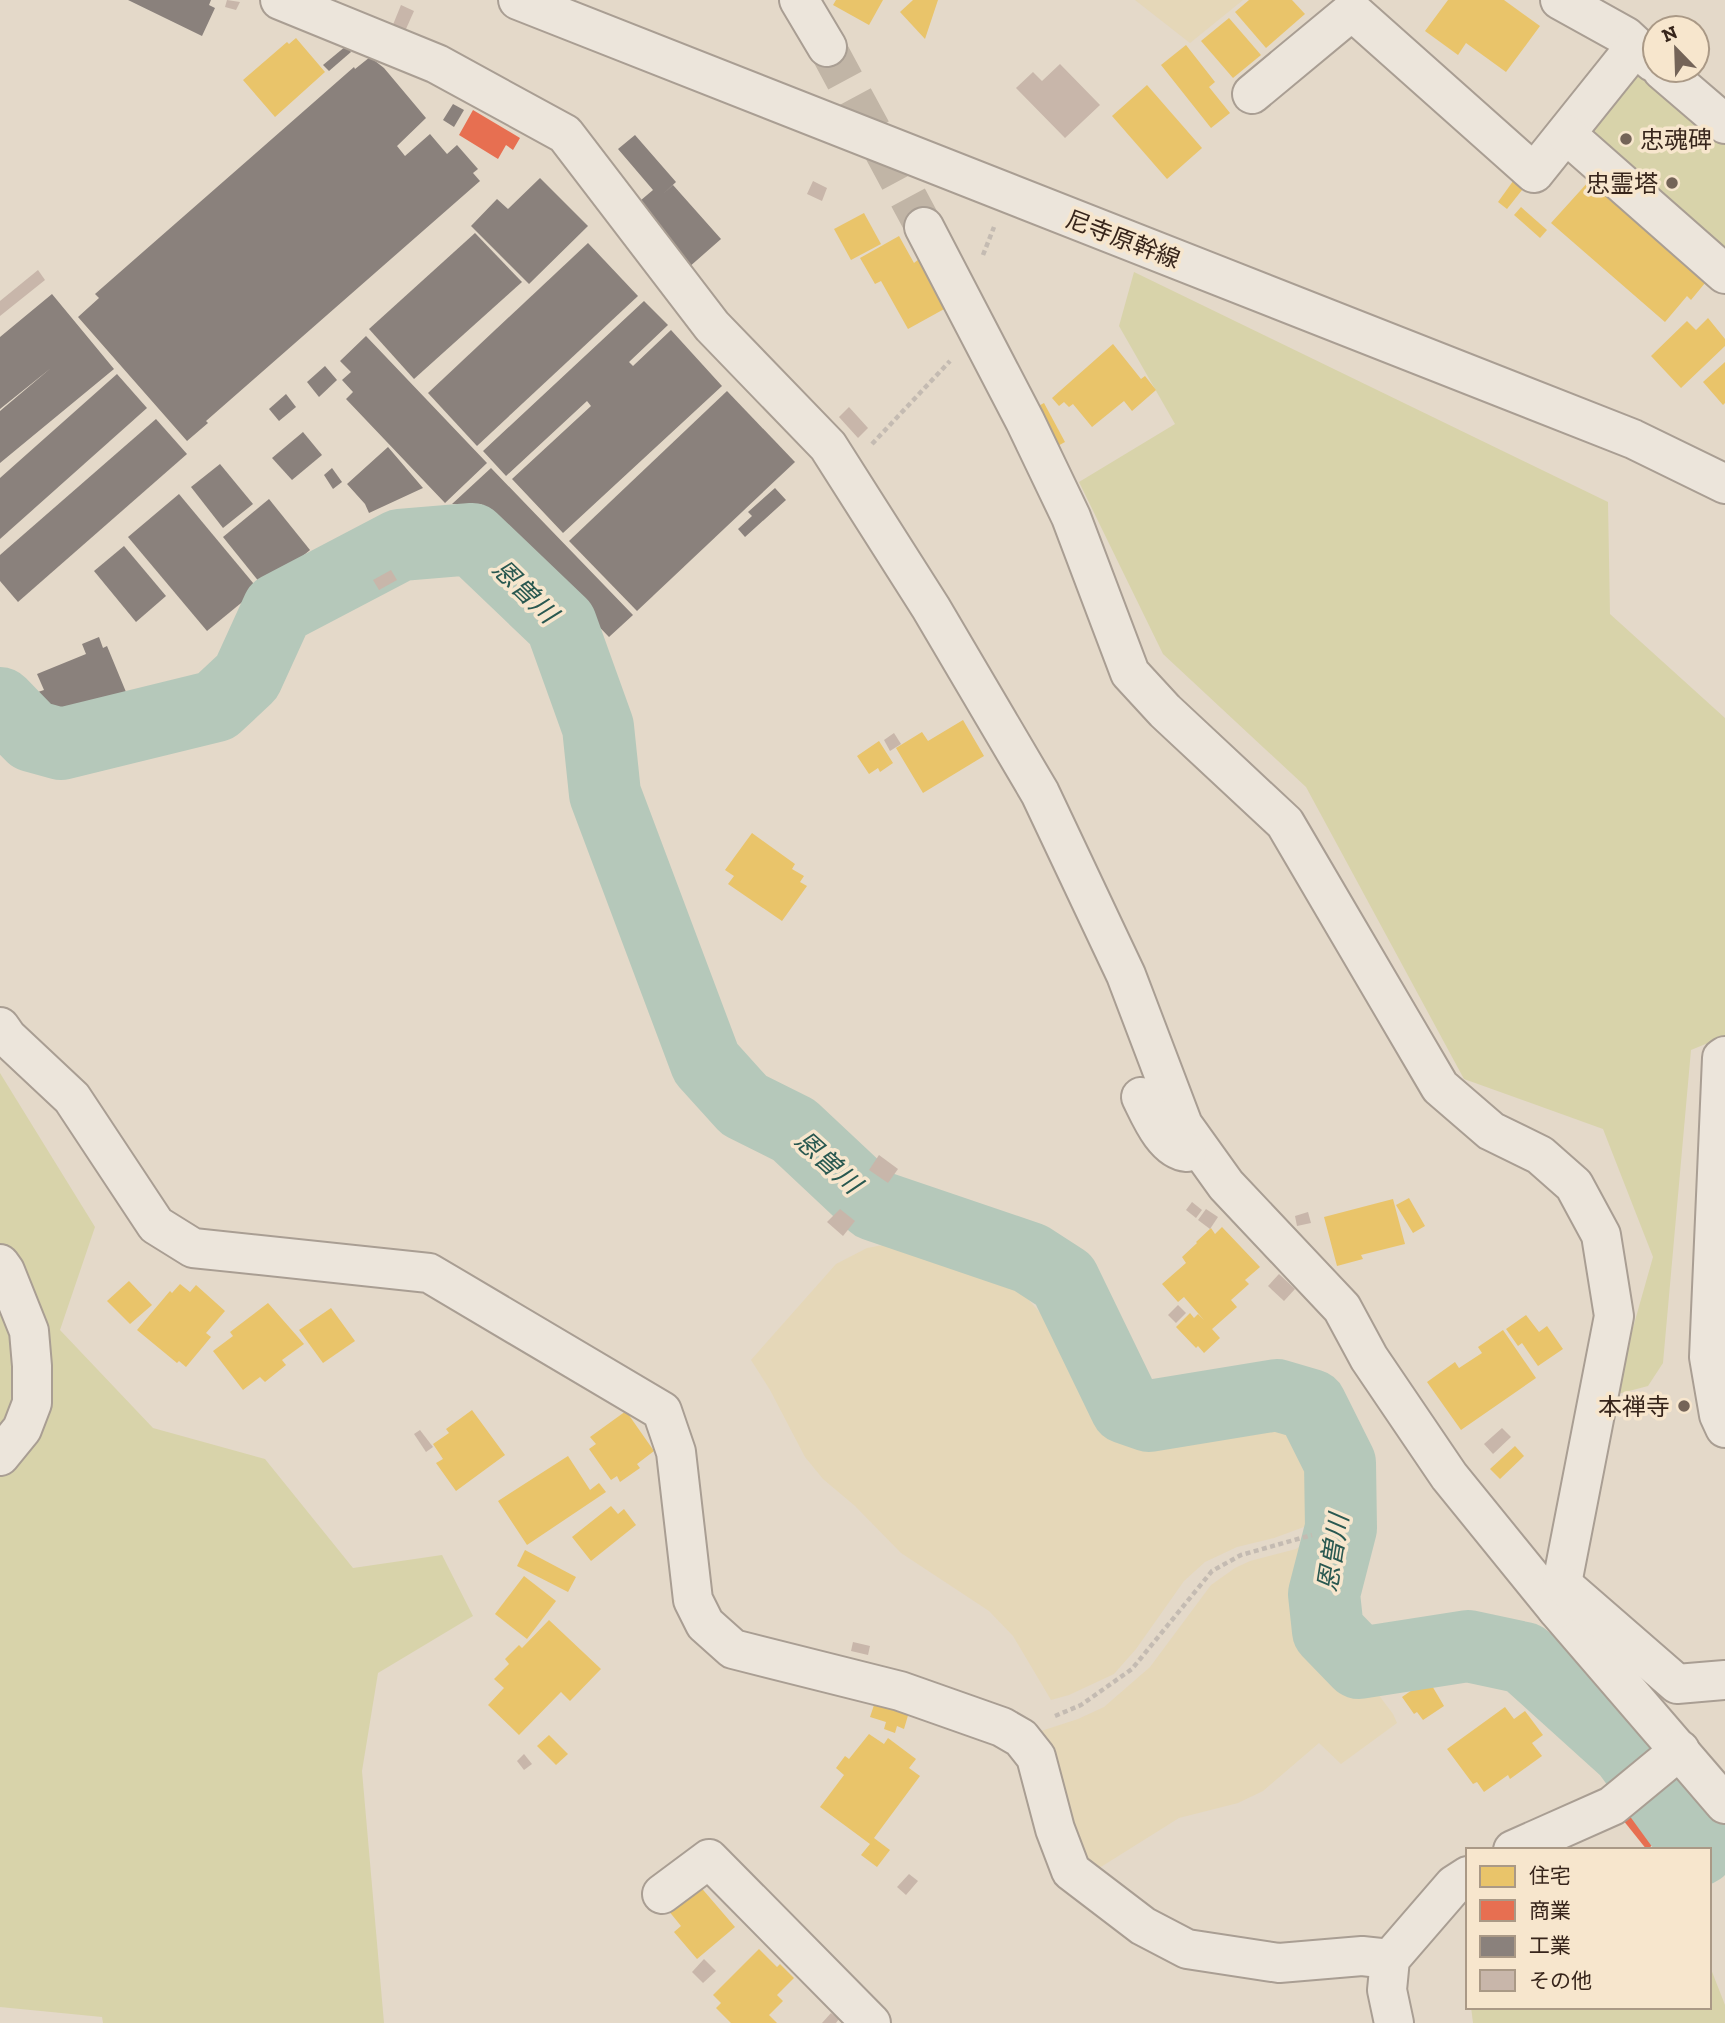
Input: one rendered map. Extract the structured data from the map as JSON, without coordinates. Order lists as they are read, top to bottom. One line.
{"streets":{"street":["尼寺原幹線"]},"water":["恩曽川"],"places":["忠魂碑","忠霊塔","本禅寺"],"legend":["住宅","商業","工業","その他"],"north":"top left"}
